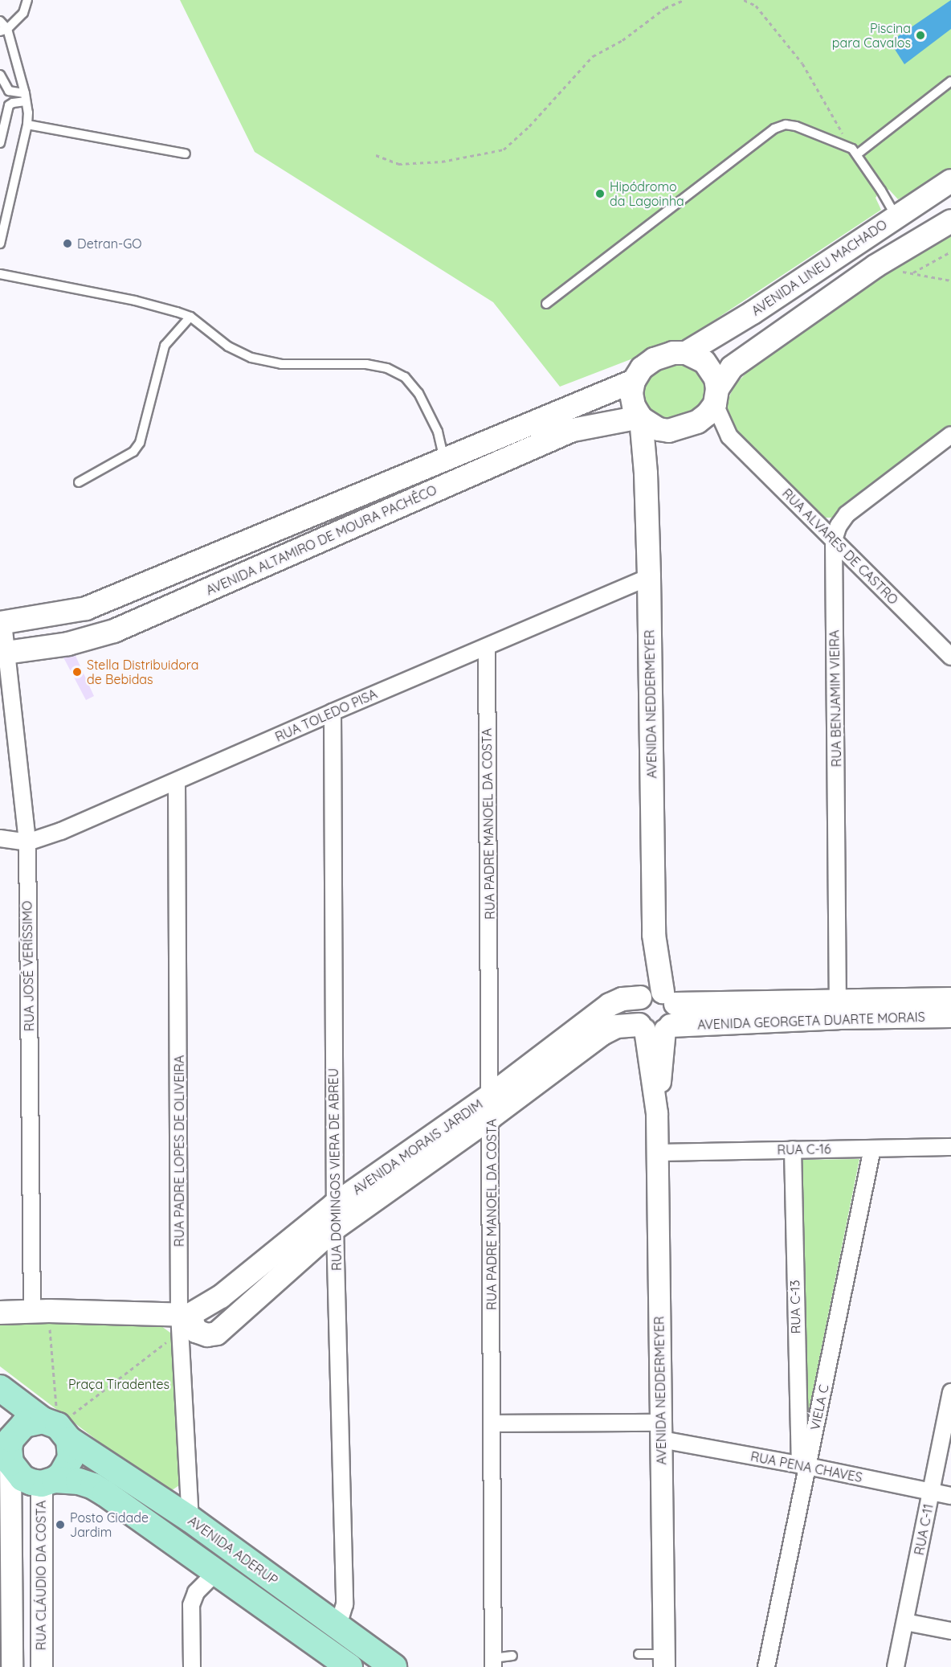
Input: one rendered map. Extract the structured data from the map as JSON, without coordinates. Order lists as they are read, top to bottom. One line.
{"streets":{"main road":["AVENIDA LINEU MACHADO","AVENIDA ALTAMIRO DE MOURA PACHÊCO","AVENIDA NEDDERMEYER","AVENIDA GEORGETA DUARTE MORAIS","AVENIDA MORAIS JARDIM","AVENIDA ADERUP"],"street":["RUA ALVARES DE CASTRO","RUA BENJAMIM VIEIRA","RUA TOLEDO PISA","RUA PADRE MANOEL DA COSTA","RUA JOSÉ VERÍSSIMO","RUA C-16","RUA PADRE LOPES DE OLIVEIRA","RUA DOMINGOS VIERA DE ABREU","RUA C-13","VIELA C","RUA PENA CHAVES","RUA C-11","RUA CLÁUDIO DA COSTA"]},"crossings":[["AVENIDA LINEU MACHADO","AVENIDA ALTAMIRO DE MOURA PACHÊCO"],["AVENIDA LINEU MACHADO","RUA ALVARES DE CASTRO"],["AVENIDA LINEU MACHADO","AVENIDA NEDDERMEYER"],["AVENIDA ALTAMIRO DE MOURA PACHÊCO","RUA ALVARES DE CASTRO"],["AVENIDA ALTAMIRO DE MOURA PACHÊCO","AVENIDA NEDDERMEYER"],["AVENIDA ALTAMIRO DE MOURA PACHÊCO","RUA JOSÉ VERÍSSIMO"],["RUA ALVARES DE CASTRO","RUA BENJAMIM VIEIRA"],["RUA ALVARES DE CASTRO","AVENIDA NEDDERMEYER"],["RUA BENJAMIM VIEIRA","AVENIDA GEORGETA DUARTE MORAIS"],["AVENIDA NEDDERMEYER","RUA TOLEDO PISA"],["AVENIDA NEDDERMEYER","AVENIDA GEORGETA DUARTE MORAIS"],["AVENIDA NEDDERMEYER","AVENIDA MORAIS JARDIM"],["AVENIDA NEDDERMEYER","RUA C-16"],["AVENIDA NEDDERMEYER","RUA PENA CHAVES"],["RUA TOLEDO PISA","RUA PADRE MANOEL DA COSTA"],["RUA TOLEDO PISA","RUA JOSÉ VERÍSSIMO"],["RUA TOLEDO PISA","RUA PADRE LOPES DE OLIVEIRA"],["RUA TOLEDO PISA","RUA DOMINGOS VIERA DE ABREU"],["RUA PADRE MANOEL DA COSTA","AVENIDA MORAIS JARDIM"],["RUA PADRE MANOEL DA COSTA","RUA PENA CHAVES"],["AVENIDA GEORGETA DUARTE MORAIS","AVENIDA MORAIS JARDIM"],["AVENIDA MORAIS JARDIM","RUA PADRE LOPES DE OLIVEIRA"],["AVENIDA MORAIS JARDIM","RUA DOMINGOS VIERA DE ABREU"],["RUA C-16","RUA C-13"],["RUA C-16","VIELA C"],["RUA PADRE LOPES DE OLIVEIRA","AVENIDA ADERUP"],["RUA DOMINGOS VIERA DE ABREU","AVENIDA ADERUP"],["RUA C-13","VIELA C"],["RUA C-13","RUA PENA CHAVES"],["VIELA C","RUA PENA CHAVES"],["RUA PENA CHAVES","RUA C-11"],["AVENIDA ADERUP","RUA CLÁUDIO DA COSTA"]],"parks":["Praça Tiradentes"],"places":["Piscina para Cavalos","Hipódromo da Lagoinha","Detran-GO","Stella Distribuidora de Bebidas","Posto Cidade Jardim"]}
